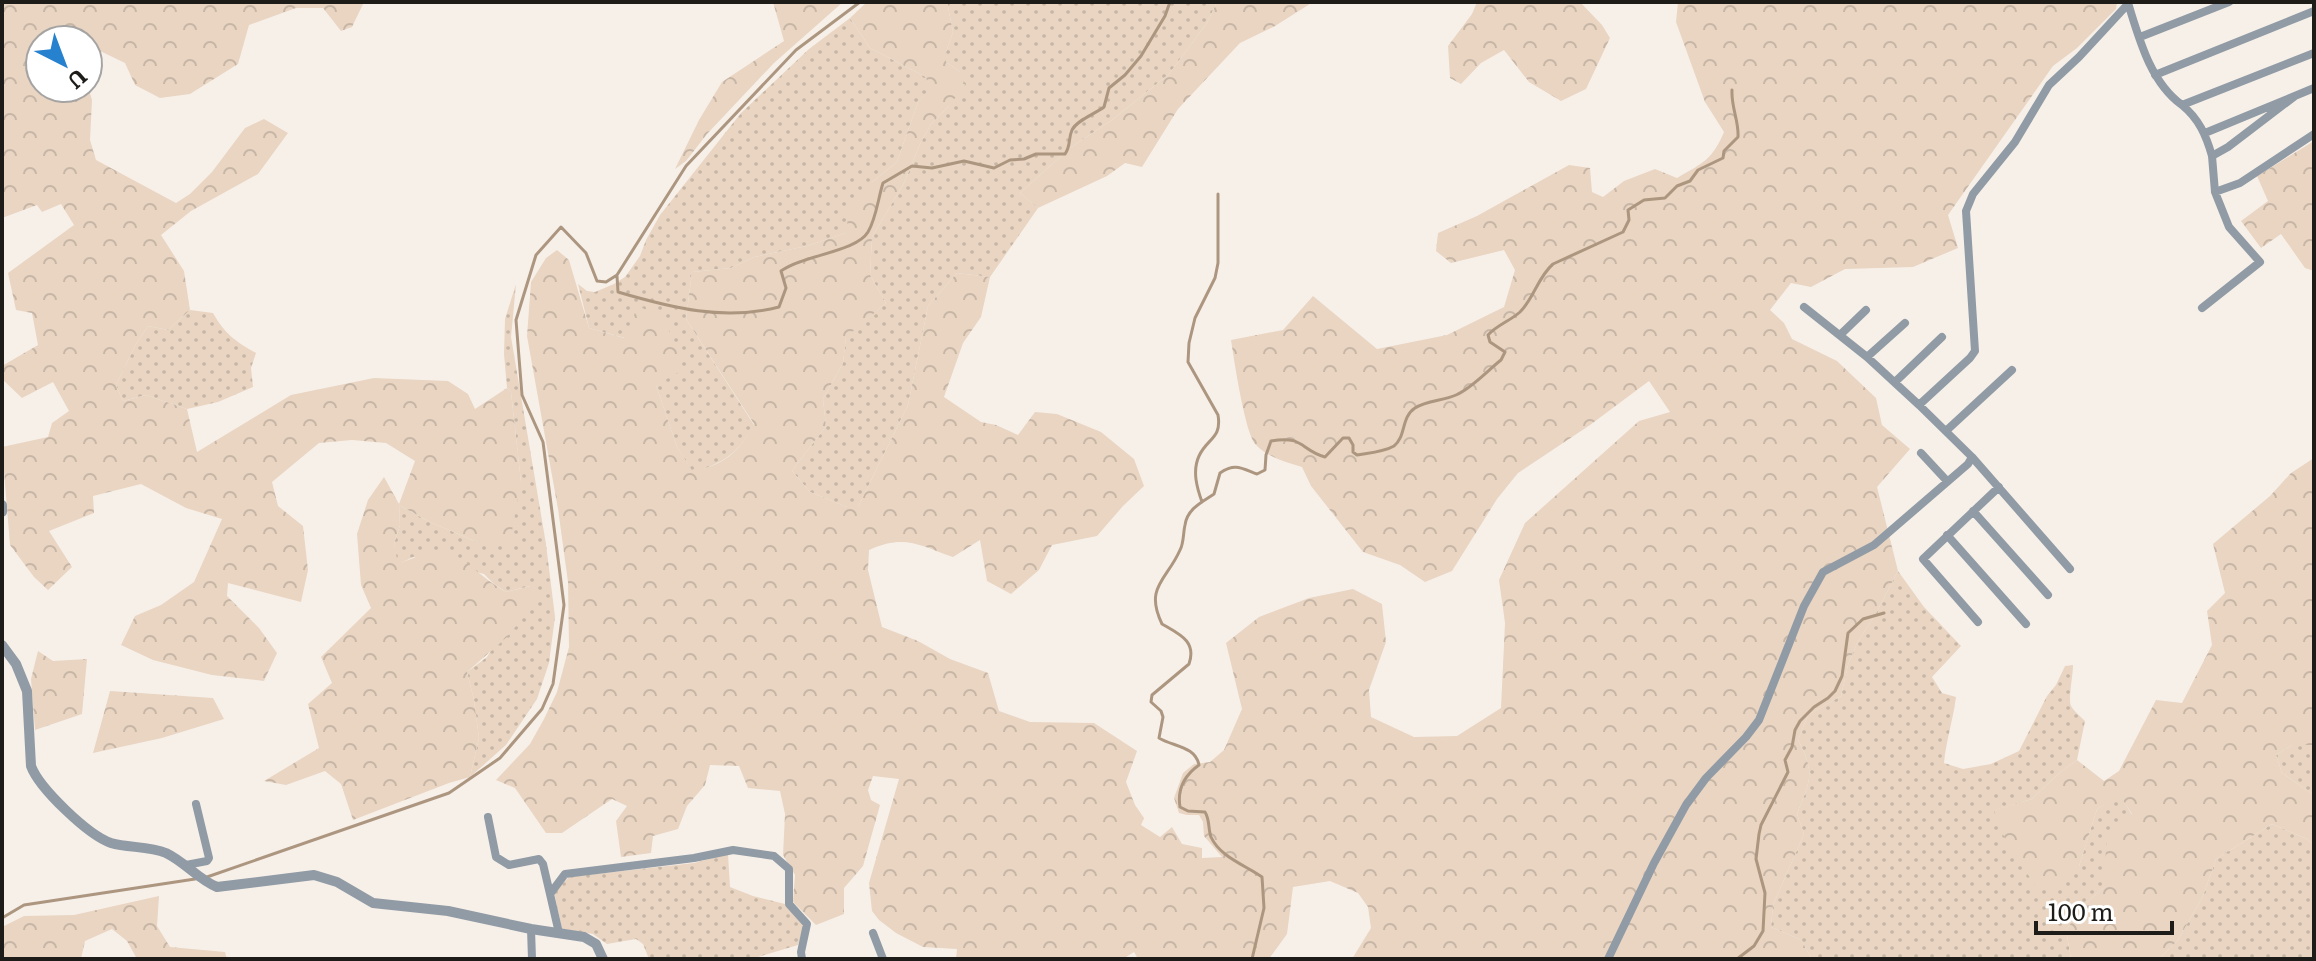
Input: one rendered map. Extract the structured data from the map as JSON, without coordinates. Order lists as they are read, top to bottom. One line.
{"scale_bar":"100 m","north":"bottom right"}
